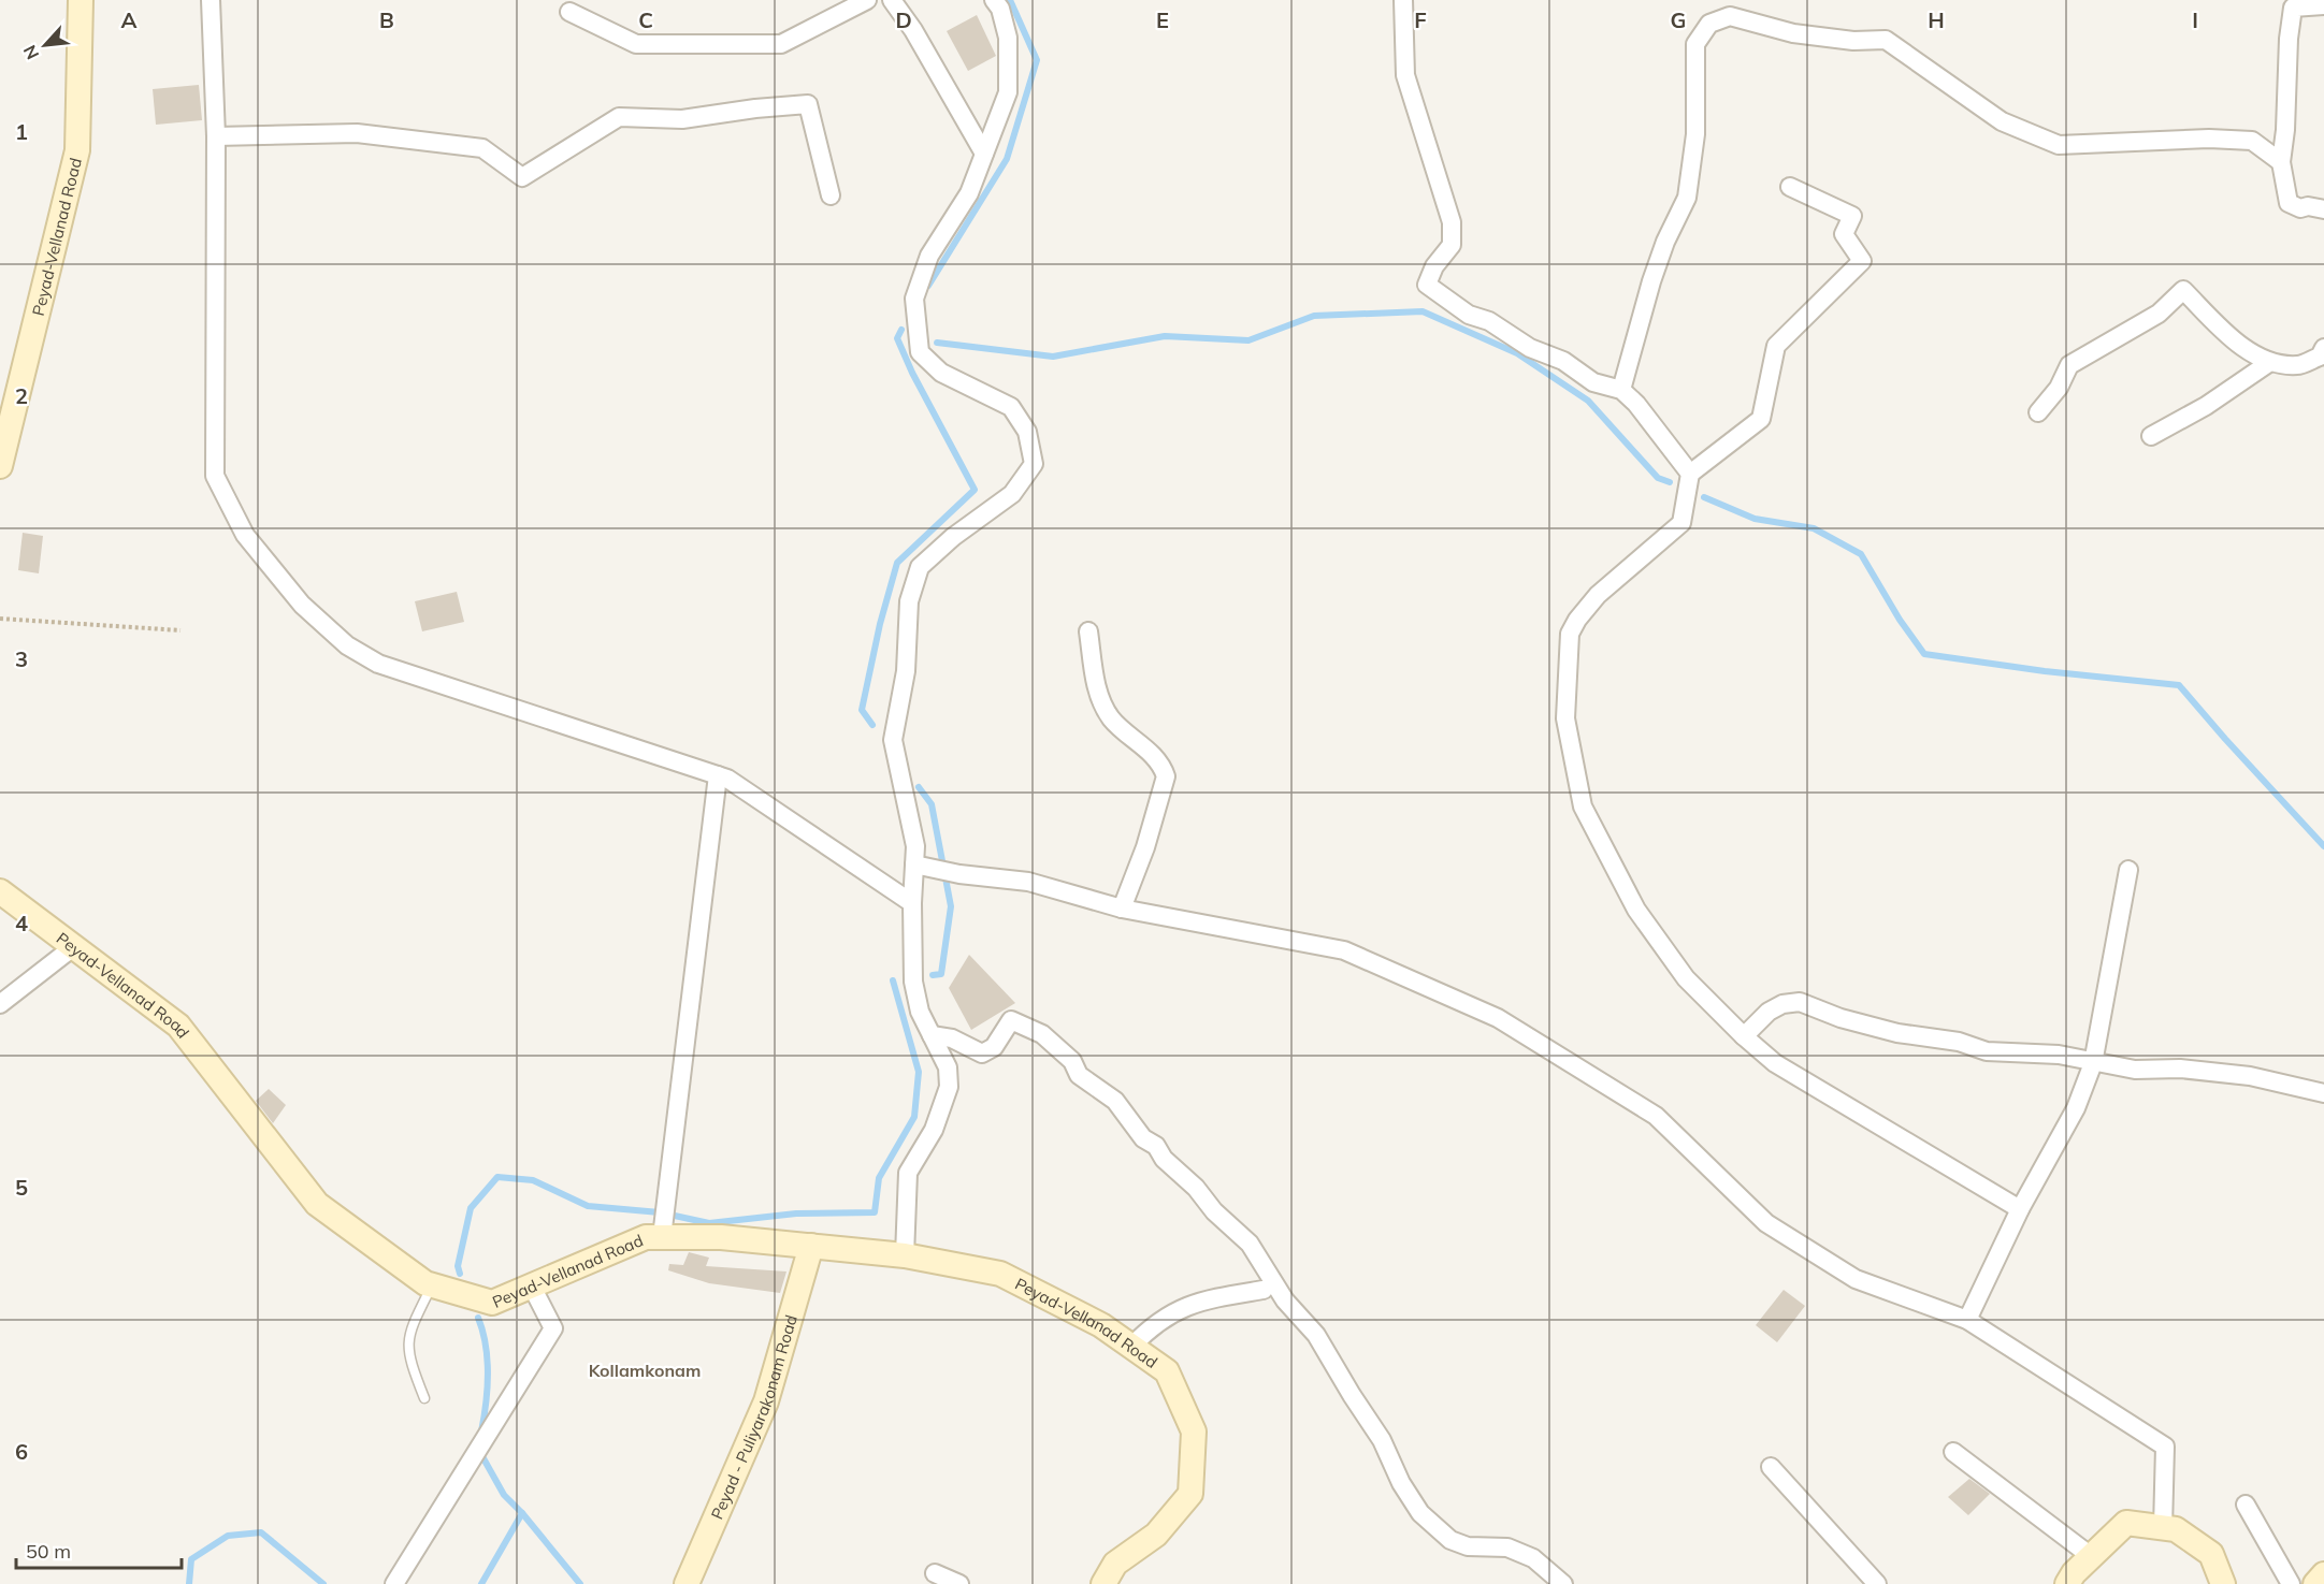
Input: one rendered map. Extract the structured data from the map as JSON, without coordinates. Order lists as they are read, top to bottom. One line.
{"streets":{"main road":["Peyad-Vellanad Road","Peyad - Puliyarakonam Road"]},"crossings":[["Peyad-Vellanad Road","Peyad - Puliyarakonam Road"]],"districts":["Kollamkonam"],"scale_bar":"50 m","north":"bottom left","grid":{"columns":["A","B","C","D","E","F","G","H","I"],"rows":["1","2","3","4","5","6"]}}
